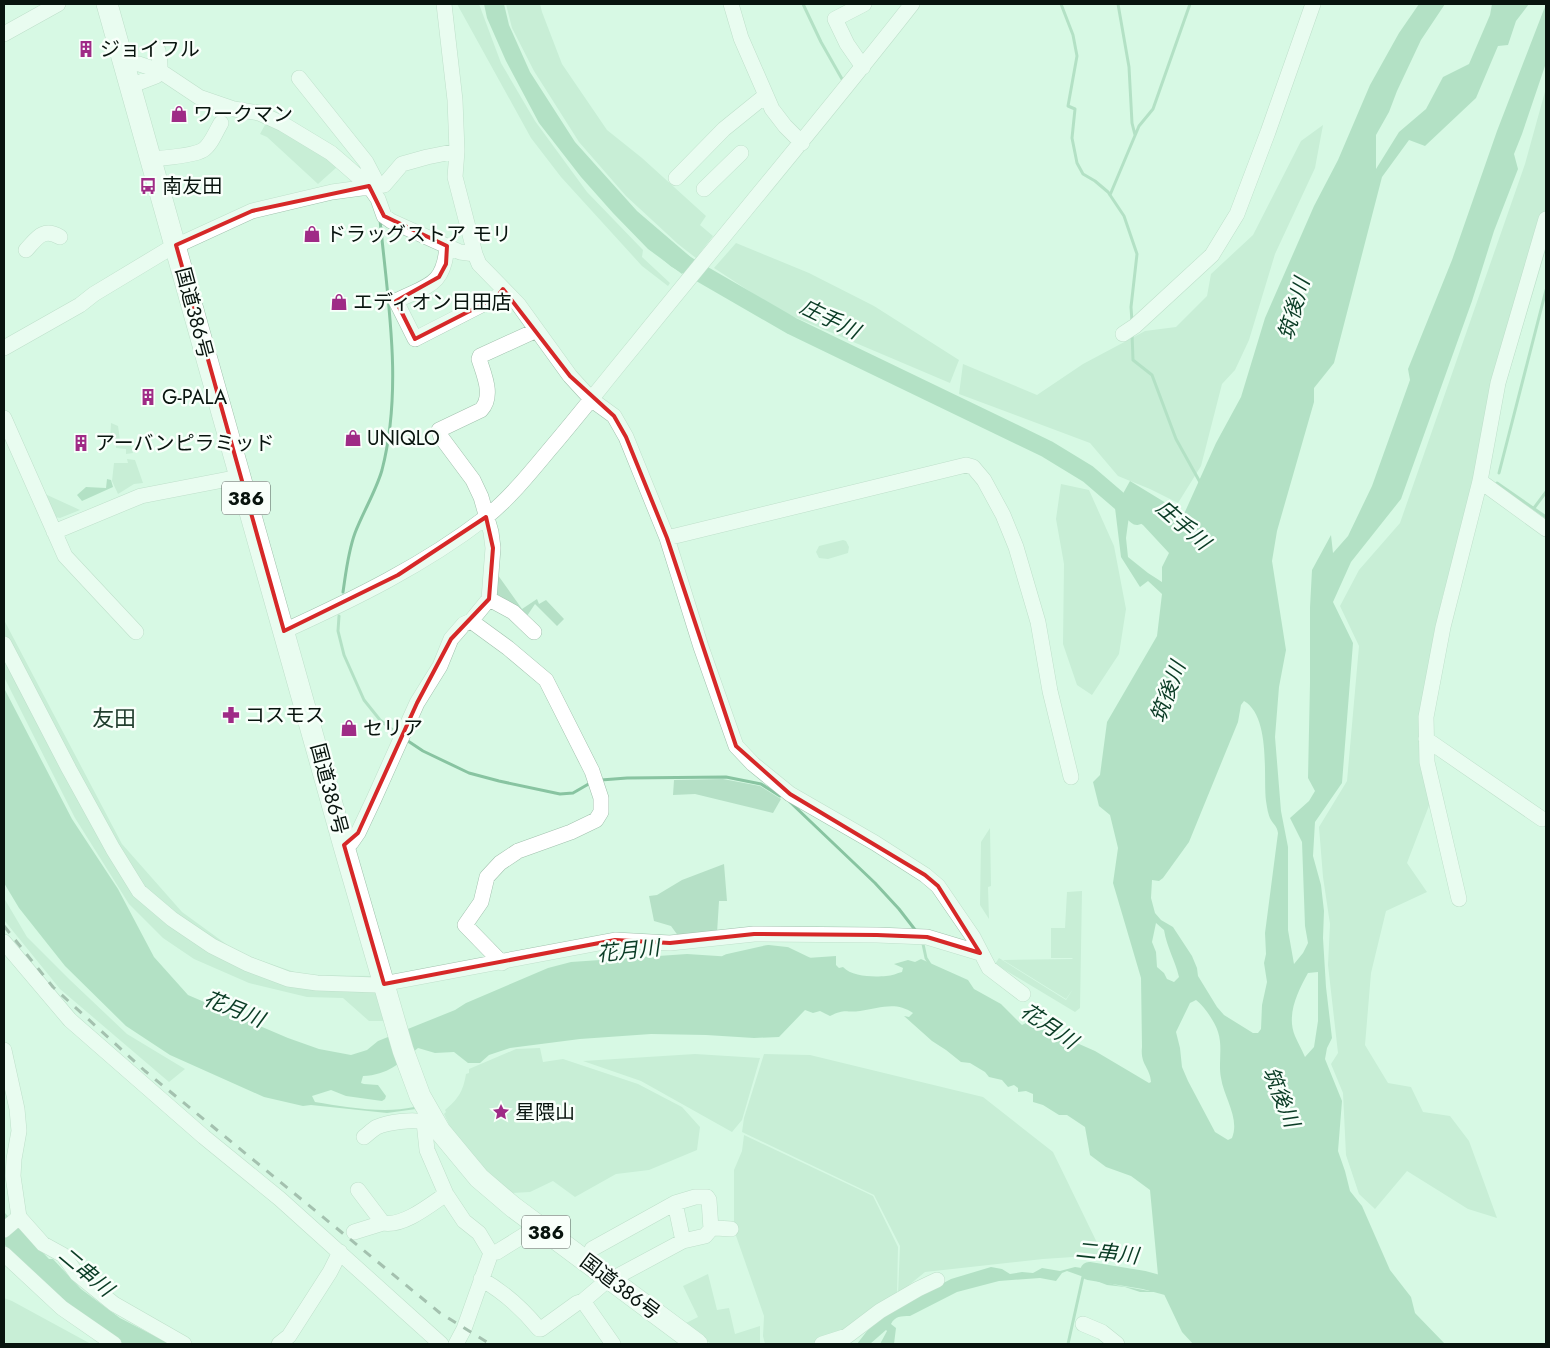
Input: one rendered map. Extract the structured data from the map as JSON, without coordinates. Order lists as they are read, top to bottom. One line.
{"streets":{"highway":["国道386号","386"]},"districts":["友田"],"water":["筑後川","庄手川","花月川","二串川"],"places":{"building":["ジョイフル","G-PALA","アーバンピラミッド"],"shop":["ワークマン","ドラッグストア モリ","エディオン日田店","UNIQLO","セリア"],"bus stop":["南友田"],"pharmacy":["コスモス"],"place":["星隈山"]}}
